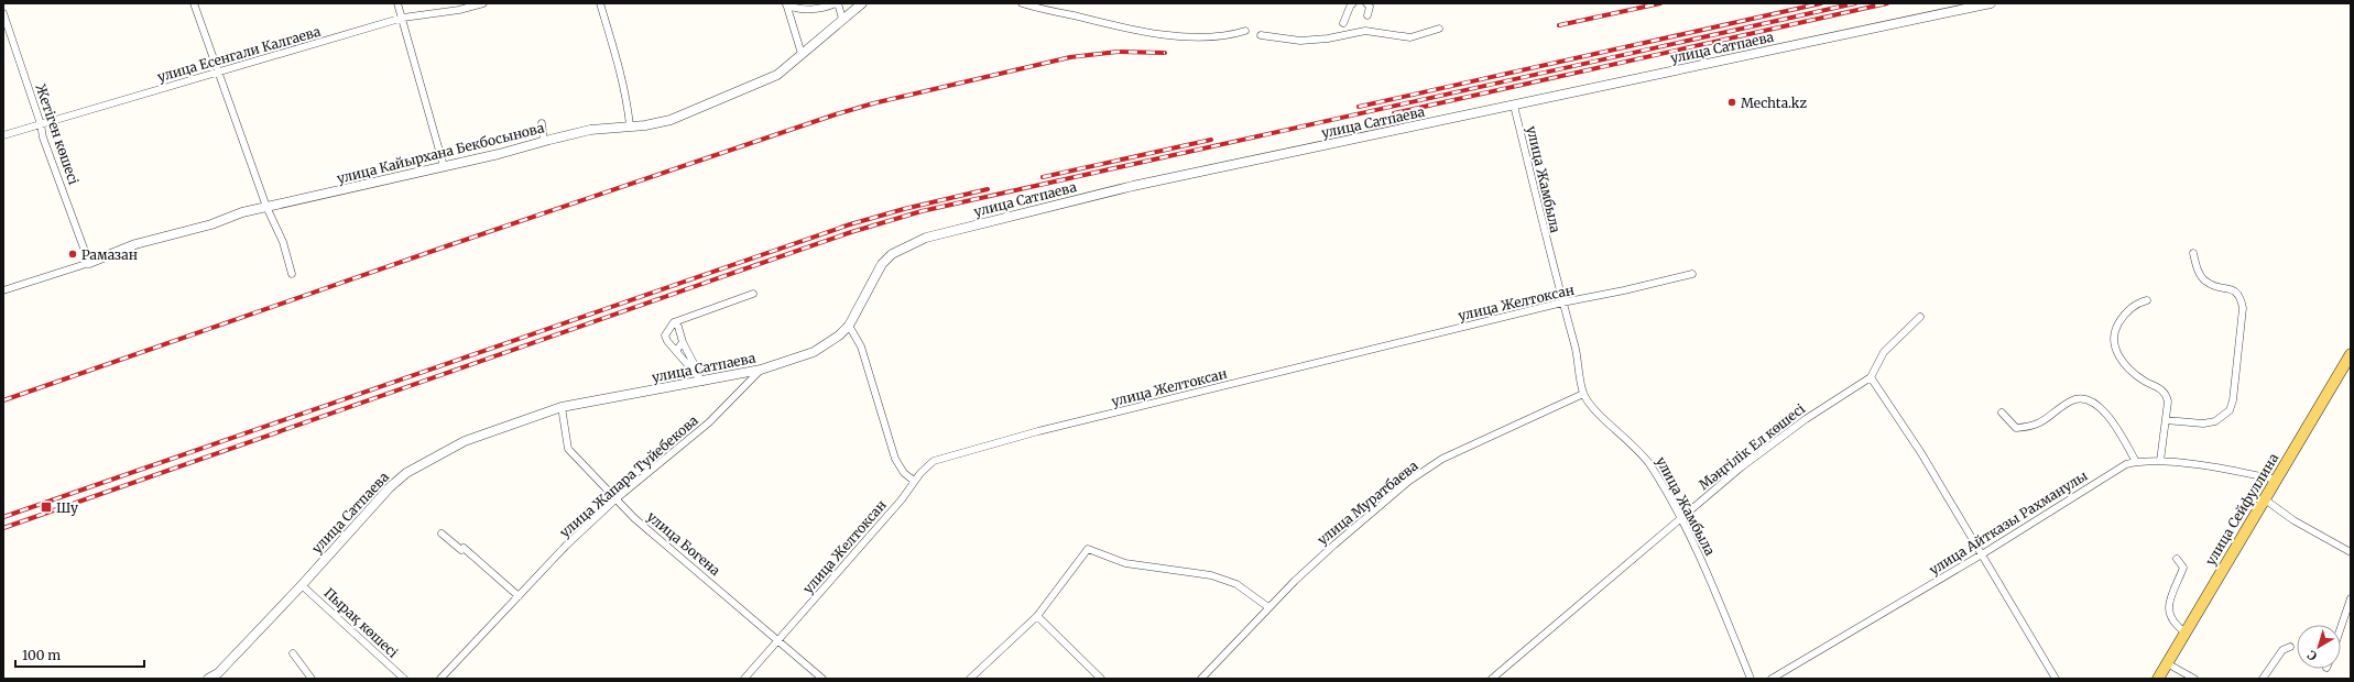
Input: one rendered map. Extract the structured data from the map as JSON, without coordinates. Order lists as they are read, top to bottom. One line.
{"streets":{"main road":["улица Сейфуллина"],"street":["улица Сатпаева","улица Есенгали Калгаева","Жетіген көшесі","улица Кайырхана Бекбосынова","улица Жамбыла","улица Желтоксан","Мәңгілік Ел көшесі","улица Жапара Туйебекова","улица Муратбаева","улица Айтказы Рахманулы","улица Богена","Пырақ көшесі"]},"crossings":[["улица Сатпаева","улица Жамбыла"],["улица Сатпаева","улица Жапара Туйебекова"],["улица Сатпаева","улица Богена"],["улица Сатпаева","Пырақ көшесі"],["улица Есенгали Калгаева","Жетіген көшесі"],["Жетіген көшесі","улица Кайырхана Бекбосынова"],["улица Жамбыла","улица Желтоксан"],["улица Жамбыла","Мәңгілік Ел көшесі"],["улица Жамбыла","улица Муратбаева"],["улица Желтоксан","улица Богена"],["улица Жапара Туйебекова","улица Богена"],["улица Сейфуллина","улица Айтказы Рахманулы"]],"places":{"other":["Mechta.kz","Рамазан"],"transit":["Шу"]},"scale_bar":"100 m","north":"bottom left"}
